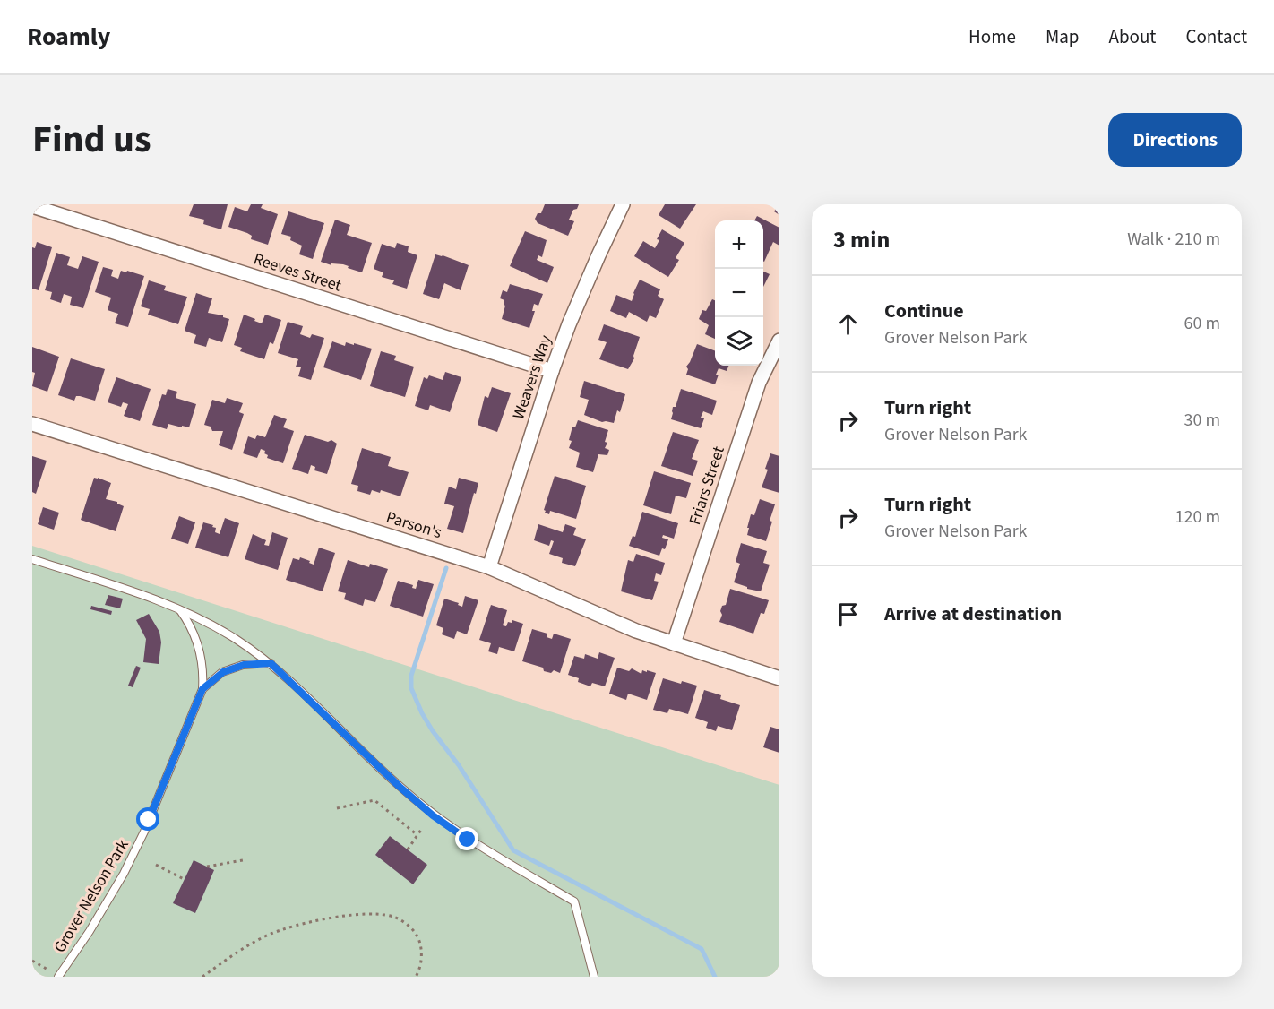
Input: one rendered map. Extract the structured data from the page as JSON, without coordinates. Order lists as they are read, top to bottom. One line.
{"streets":{"street":["Reeves Street","Weavers Way","Friars Street","Parson's"],"lane":["Grover Nelson Park"]},"crossings":[["Reeves Street","Weavers Way"],["Weavers Way","Parson's"],["Friars Street","Parson's"]],"page":{"header":"Roamly","nav":["Home","Map","About","Contact"],"title":"Find us","buttons":"Directions","heading":["3 min","Walk · 210 m"],"map_buttons":["+","−"],"list":[["Continue","Grover Nelson Park","60 m"],["Turn right","Grover Nelson Park","30 m"],["Turn right","Grover Nelson Park","120 m"],"Arrive at destination"]}}
